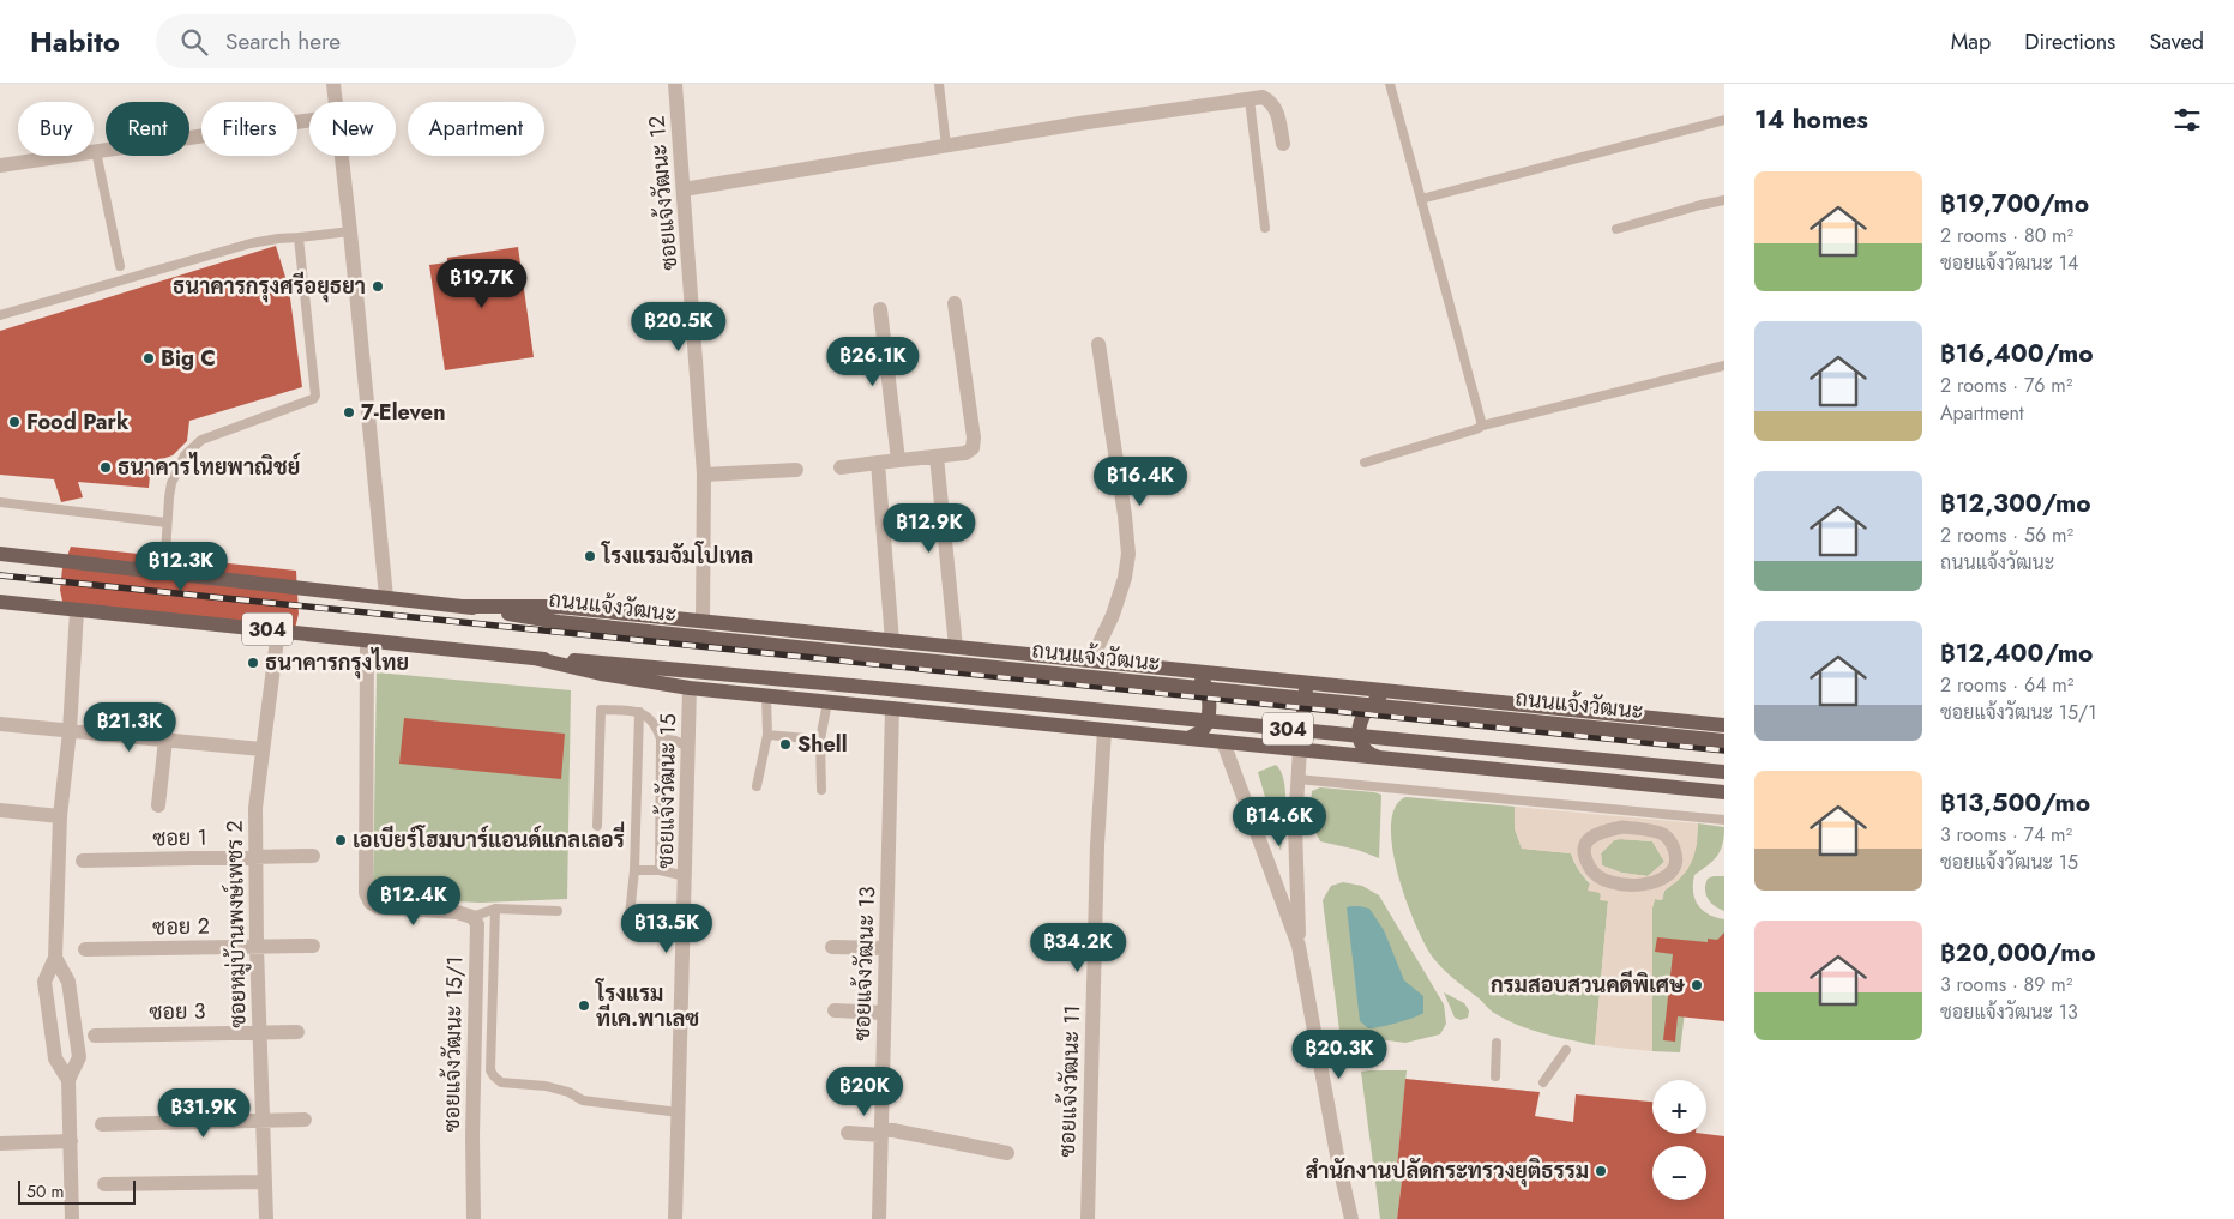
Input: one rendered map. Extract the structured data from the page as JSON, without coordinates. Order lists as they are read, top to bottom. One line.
{"streets":{"main road":["ถนนแจ้งวัฒนะ","304"],"street":["ซอยแจ้งวัฒนะ 12","ซอยแจ้งวัฒนะ 15","ซอย 1","ซอยหมู่บ้านพงษ์เพชร 2","ซอย 2","ซอยแจ้งวัฒนะ 13","ซอย 3","ซอยแจ้งวัฒนะ 15/1","ซอยแจ้งวัฒนะ 11"]},"crossings":[["ซอยแจ้งวัฒนะ 12","ถนนแจ้งวัฒนะ"],["304","ซอยแจ้งวัฒนะ 15"],["304","ซอยหมู่บ้านพงษ์เพชร 2"],["304","ซอยแจ้งวัฒนะ 13"],["304","ซอยแจ้งวัฒนะ 11"],["ซอย 1","ซอยหมู่บ้านพงษ์เพชร 2"],["ซอยหมู่บ้านพงษ์เพชร 2","ซอย 2"],["ซอยหมู่บ้านพงษ์เพชร 2","ซอย 3"]],"places":["ธนาคารกรุงศรีอยุธยา","Big C","7-Eleven","Food Park","ธนาคารไทยพาณิชย์","โรงแรมจัมโปเทล","ธนาคารกรุงไทย","Shell","เอเบียร์โฮมบาร์แอนด์แกลเลอรี่","กรมสอบสวนคดีพิเศษ","โรงแรม ทีเค.พาเลซ","สำนักงานปลัดกระทรวงยุติธรรม"],"scale_bar":"50 m","page":{"header":"Habito","search":"Search here","nav":["Map","Directions","Saved"],"heading":"14 homes","chip":["Buy","Rent","Filters","New","Apartment"],"list":[{"name":"฿19,700/mo","note":"2 rooms · 80 m² · ซอยแจ้งวัฒนะ 14"},{"name":"฿16,400/mo","note":"2 rooms · 76 m² · Apartment"},{"name":"฿12,300/mo","note":"2 rooms · 56 m² · ถนนแจ้งวัฒนะ"},{"name":"฿12,400/mo","note":"2 rooms · 64 m² · ซอยแจ้งวัฒนะ 15/1"},{"name":"฿13,500/mo","note":"3 rooms · 74 m² · ซอยแจ้งวัฒนะ 15"},{"name":"฿20,000/mo","note":"3 rooms · 89 m² · ซอยแจ้งวัฒนะ 13"}],"price":["฿19.7K","฿20.5K","฿26.1K","฿16.4K","฿12.9K","฿12.3K","฿21.3K","฿14.6K","฿12.4K","฿13.5K","฿34.2K","฿20.3K","฿20K","฿31.9K"],"map_buttons":["+","−"],"scale":"50 m"}}
